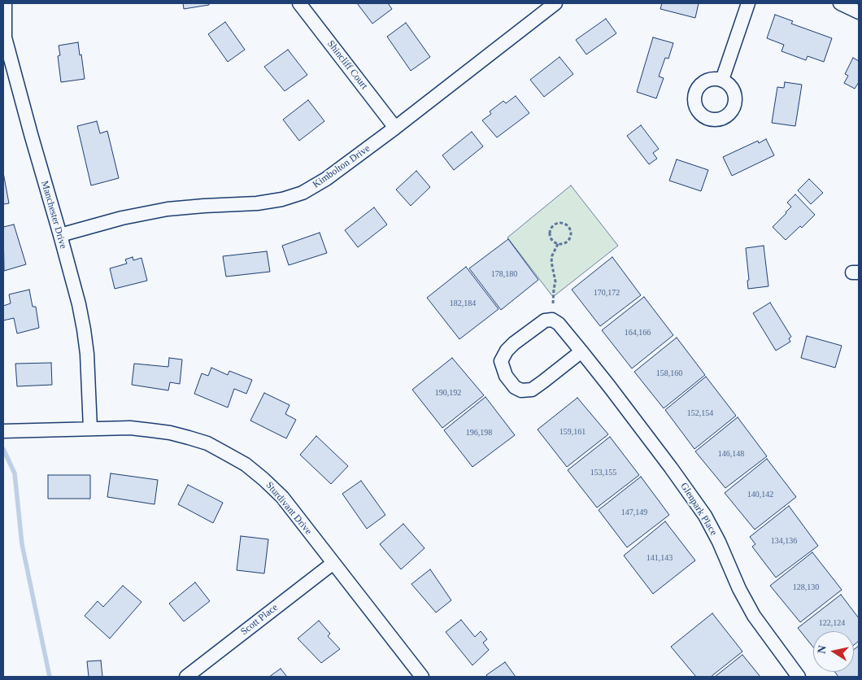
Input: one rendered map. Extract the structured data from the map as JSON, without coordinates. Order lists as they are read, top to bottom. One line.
{"streets":{"street":["Shincliff Court","Kimbolton Drive","Manchester Drive","Sturdivant Drive","Glenpark Place","Scott Place"]},"crossings":[["Shincliff Court","Kimbolton Drive"],["Kimbolton Drive","Manchester Drive"],["Manchester Drive","Sturdivant Drive"],["Sturdivant Drive","Scott Place"]],"house_numbers":["178,180","170,172","182,184","164,166","158,160","190,192","152,154","159,161","196,198","146,148","153,155","140,142","147,149","134,136","141,143","128,130","122,124"],"north":"left"}
